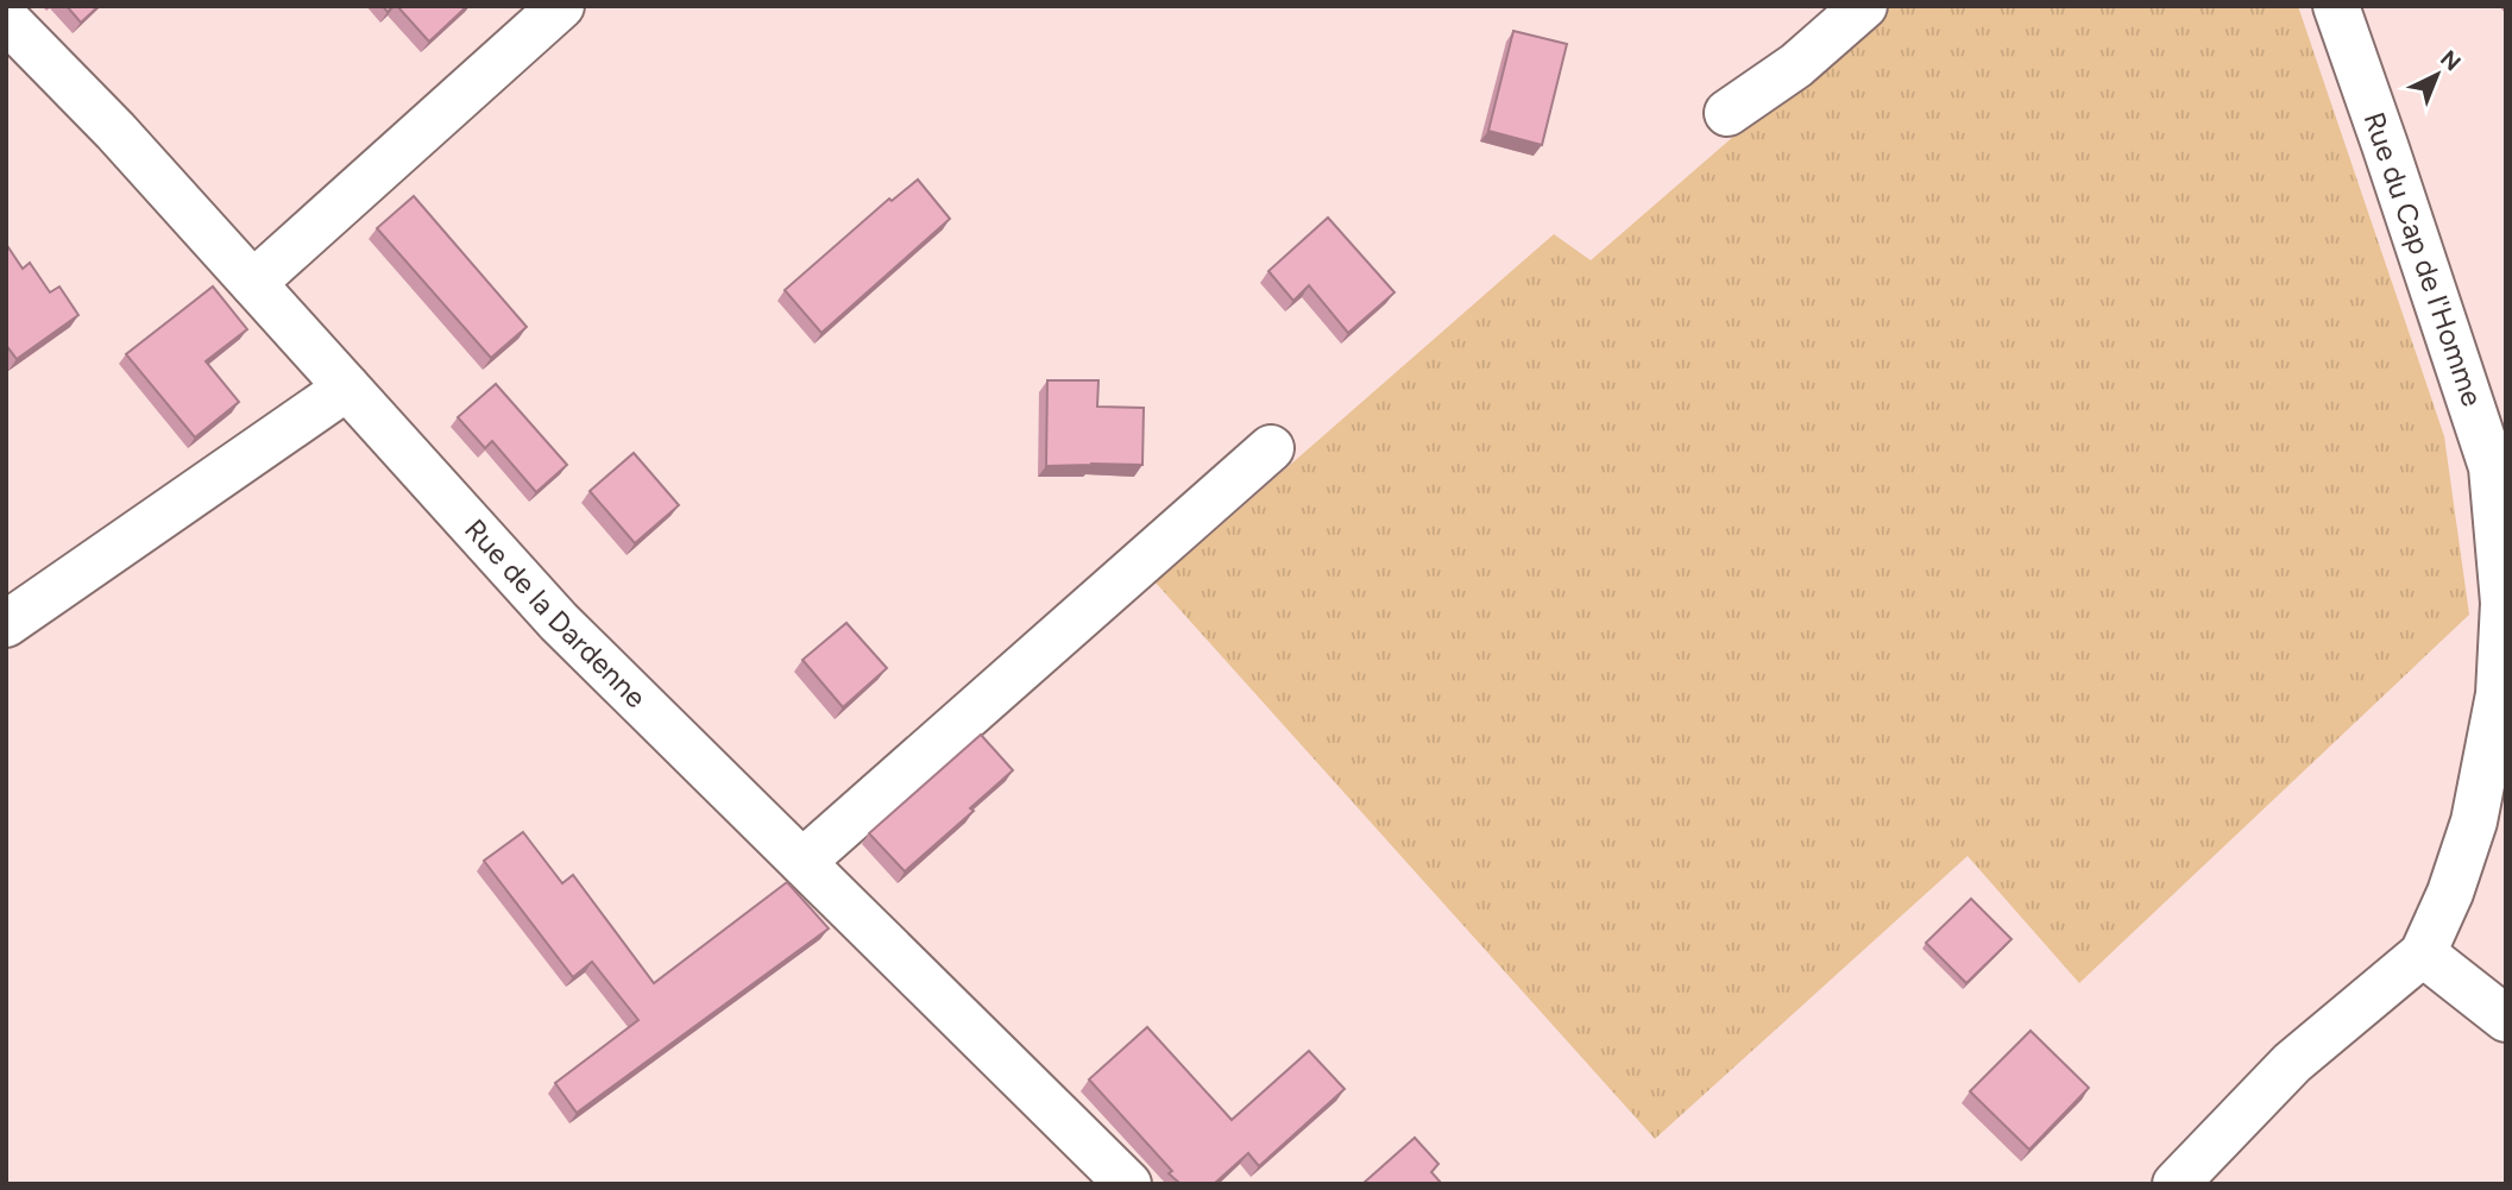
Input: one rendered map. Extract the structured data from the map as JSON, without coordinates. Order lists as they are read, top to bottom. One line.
{"streets":{"street":["Rue du Cap de l'Homme","Rue de la Dardenne"]},"north":"top right"}
